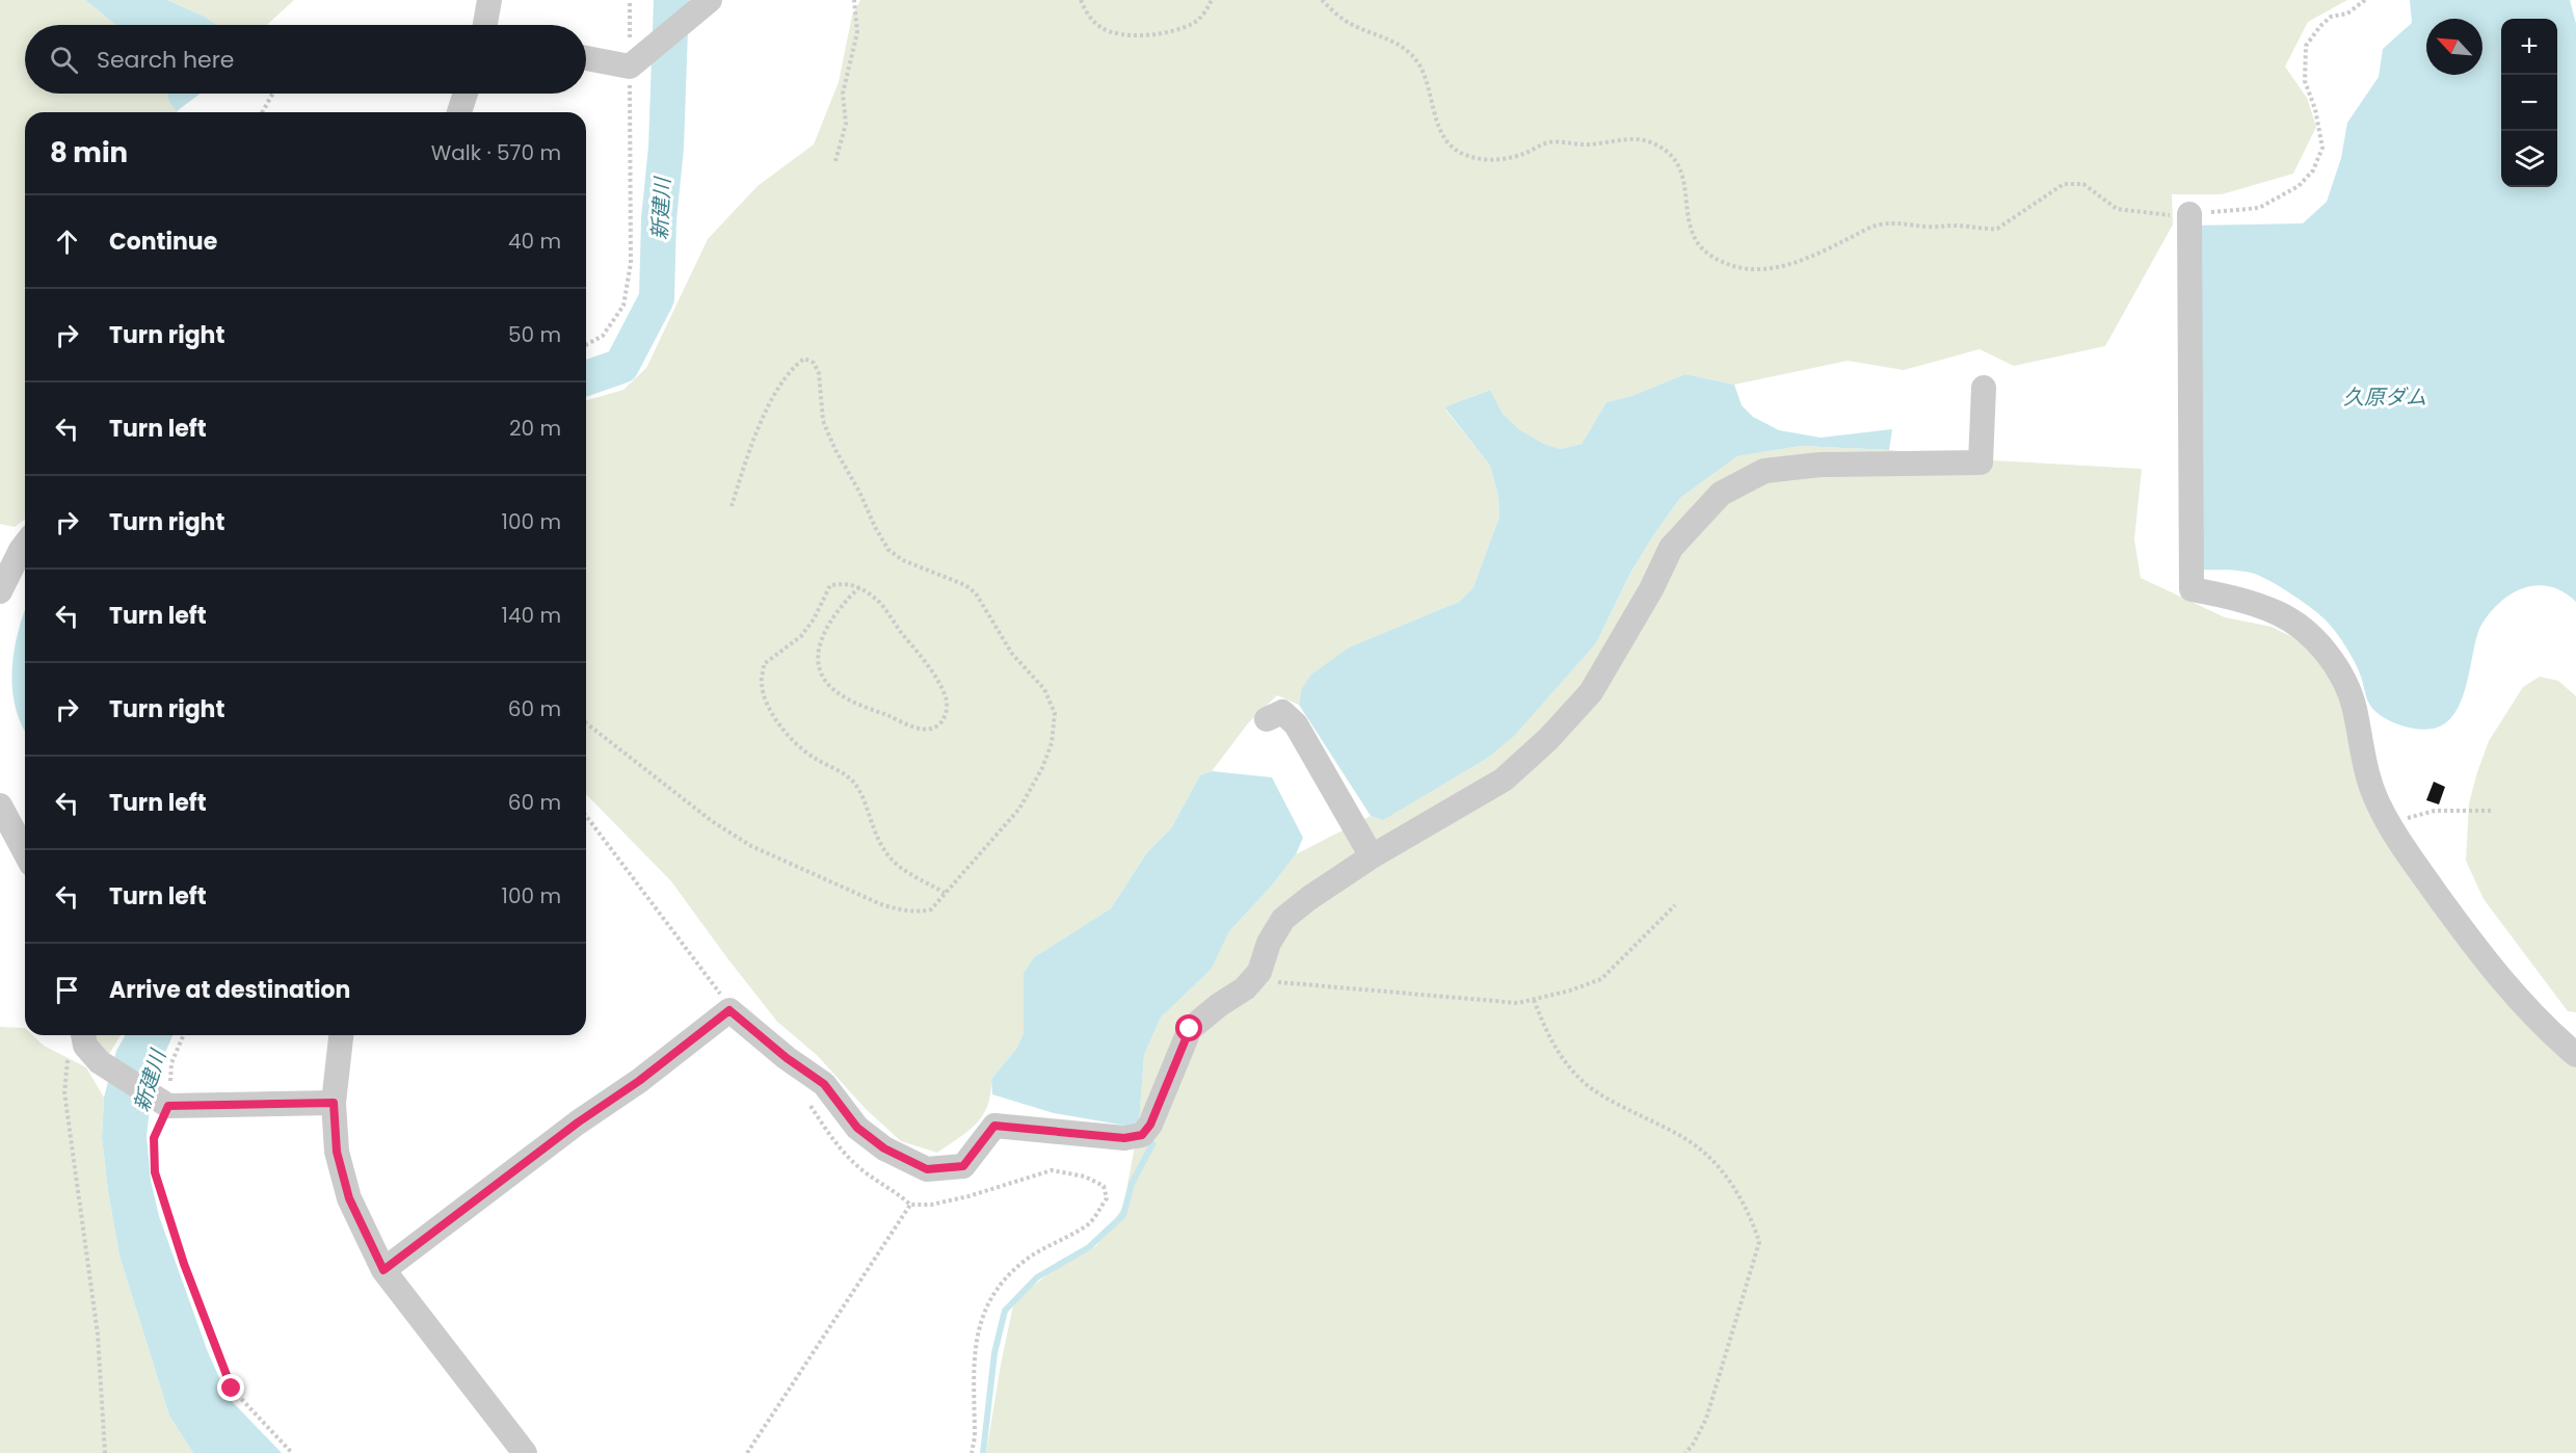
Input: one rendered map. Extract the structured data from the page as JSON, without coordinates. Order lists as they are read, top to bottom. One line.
{"water":["新建川","久原ダム"],"north":"top left","page":{"map_buttons":["+","−"],"search":"Search here","heading":["8 min","Walk · 570 m"],"list":[["Continue","40 m"],["Turn right","50 m"],["Turn left","20 m"],["Turn right","100 m"],["Turn left","140 m"],["Turn right","60 m"],["Turn left","60 m"],["Turn left","100 m"],"Arrive at destination"]}}
